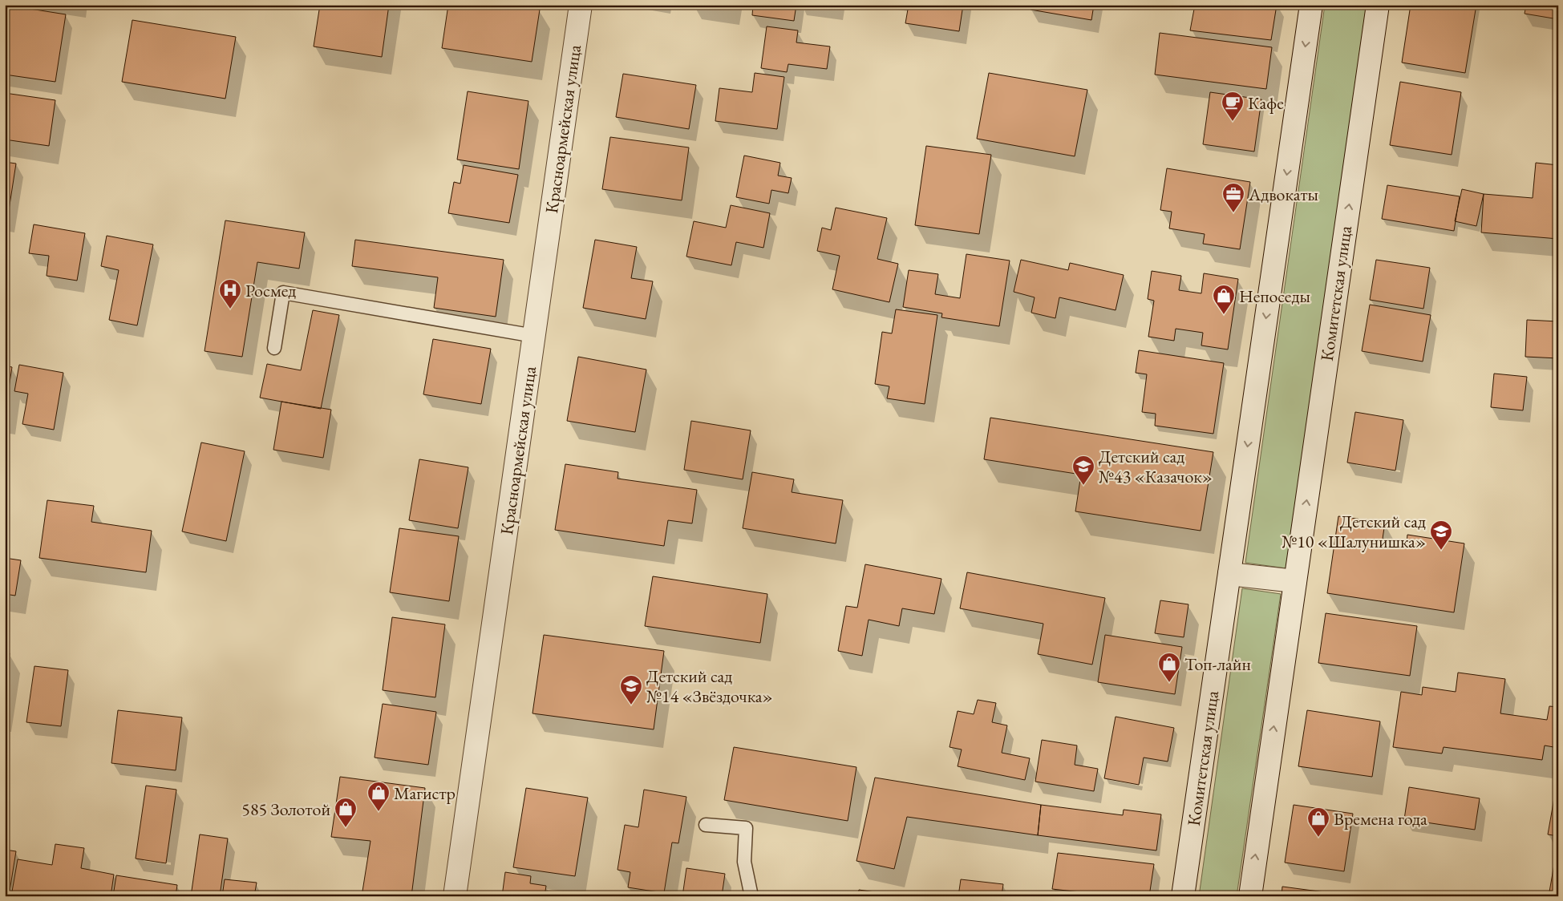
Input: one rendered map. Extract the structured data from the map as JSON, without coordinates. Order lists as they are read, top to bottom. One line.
{"streets":{"street":["Красноармейская улица","Комитетская улица"]},"places":{"cafe":["Кафе"],"office":["Адвокаты"],"hospital":["Росмед"],"shop":["Непоседы","Топ-лайн","Магистр","585 Золотой","Времена года"],"school or university":["Детский сад №43 «Казачок»","Детский сад №10 «Шалунишка»","Детский сад №14 «Звёздочка»"]}}
